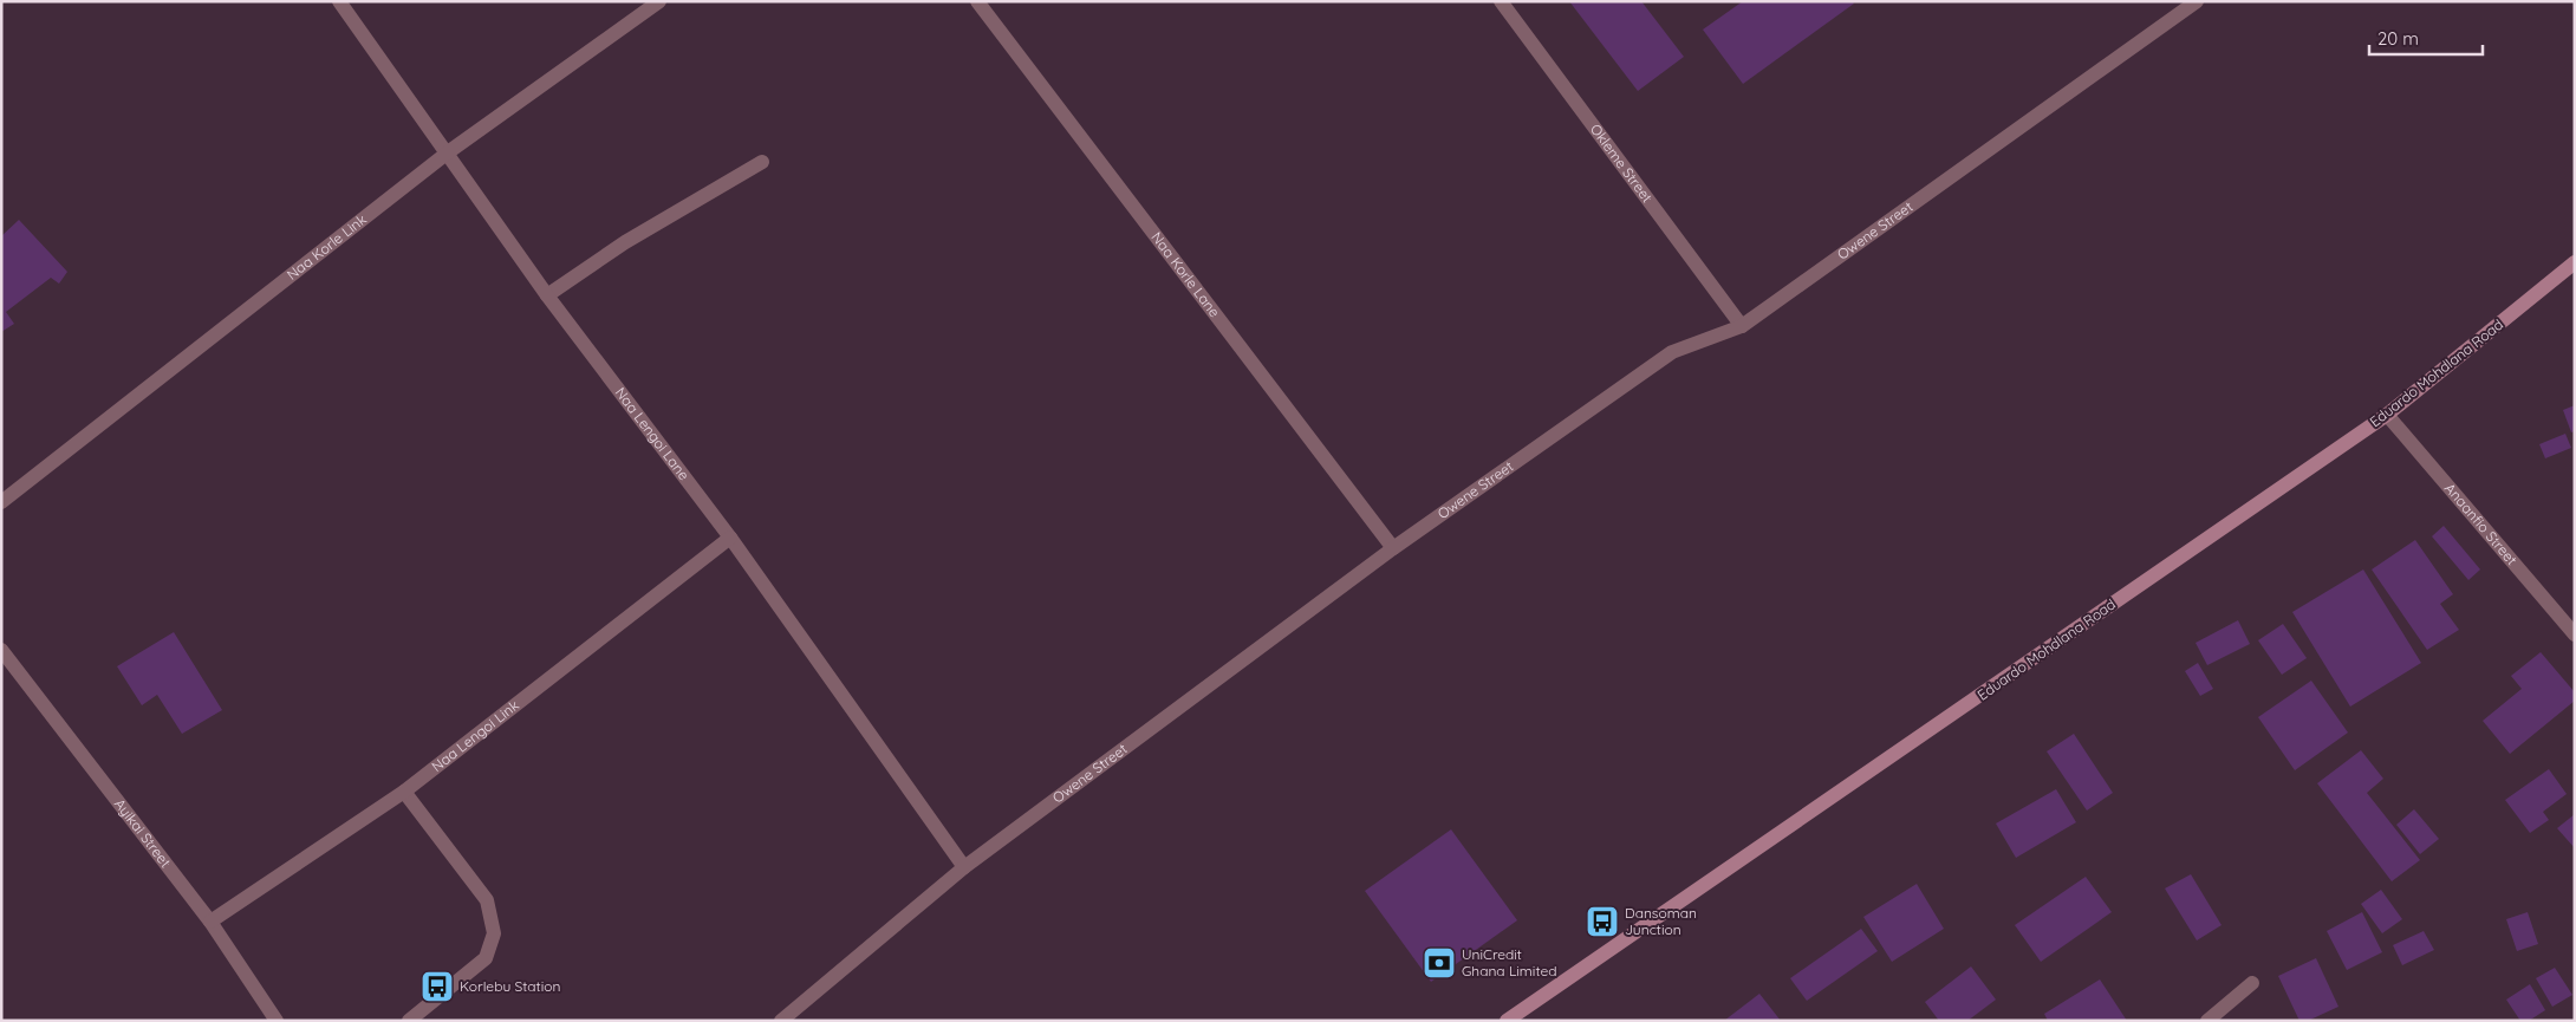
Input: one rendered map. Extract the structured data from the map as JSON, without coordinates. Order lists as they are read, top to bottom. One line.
{"streets":{"main road":["Eduardo Mohdlana Road"],"street":["Okleme Street","Owene Street","Naa Korle Link","Naa Korle Lane","Naa Lengoi Lane","Anaanfio Street","Naa Lengoi Link","Ayikai Street"]},"crossings":[["Okleme Street","Owene Street"],["Owene Street","Naa Korle Lane"],["Owene Street","Naa Lengoi Lane"],["Naa Korle Link","Naa Lengoi Lane"],["Eduardo Mohdlana Road","Anaanfio Street"],["Naa Lengoi Lane","Naa Lengoi Link"],["Naa Lengoi Link","Ayikai Street"]],"places":{"bus stop":["Dansoman Junction","Korlebu Station"],"bank":["UniCredit Ghana Limited"]},"scale_bar":"20 m"}
